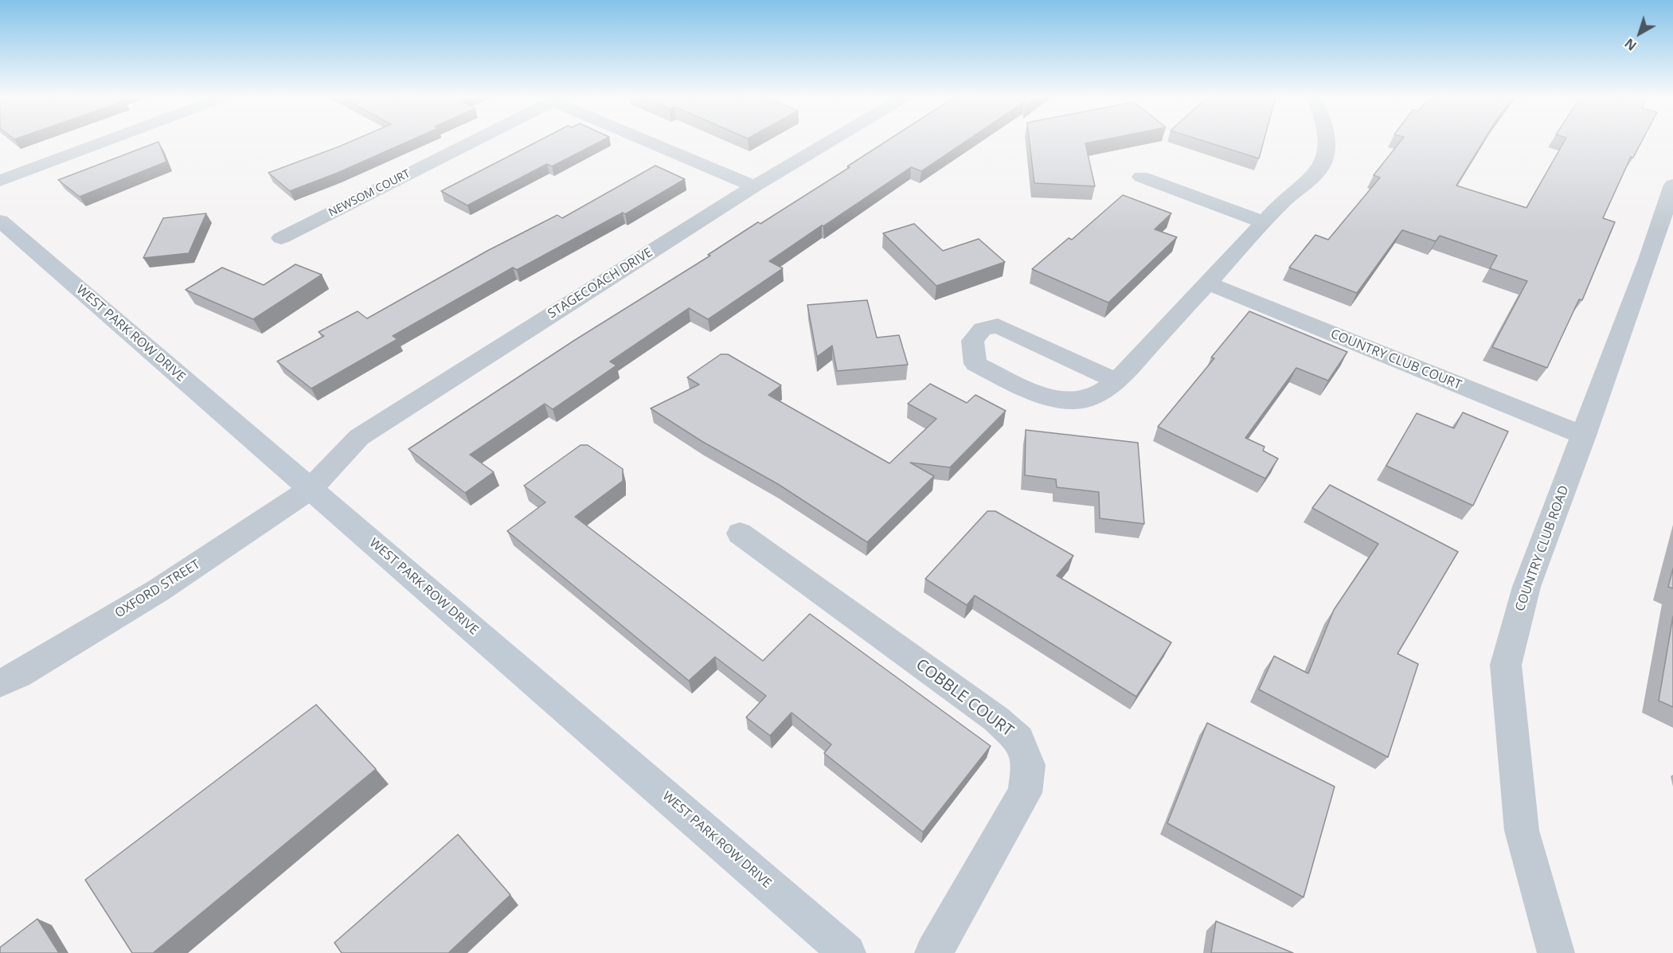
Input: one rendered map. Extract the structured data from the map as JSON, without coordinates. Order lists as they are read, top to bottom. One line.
{"streets":{"main road":["WEST PARK ROW DRIVE"],"street":["NEWSOM COURT","STAGECOACH DRIVE","COUNTRY CLUB COURT","COUNTRY CLUB ROAD","OXFORD STREET","COBBLE COURT"]},"crossings":[["STAGECOACH DRIVE","WEST PARK ROW DRIVE"],["STAGECOACH DRIVE","OXFORD STREET"],["WEST PARK ROW DRIVE","OXFORD STREET"],["COUNTRY CLUB COURT","COUNTRY CLUB ROAD"]],"north":"bottom left"}
